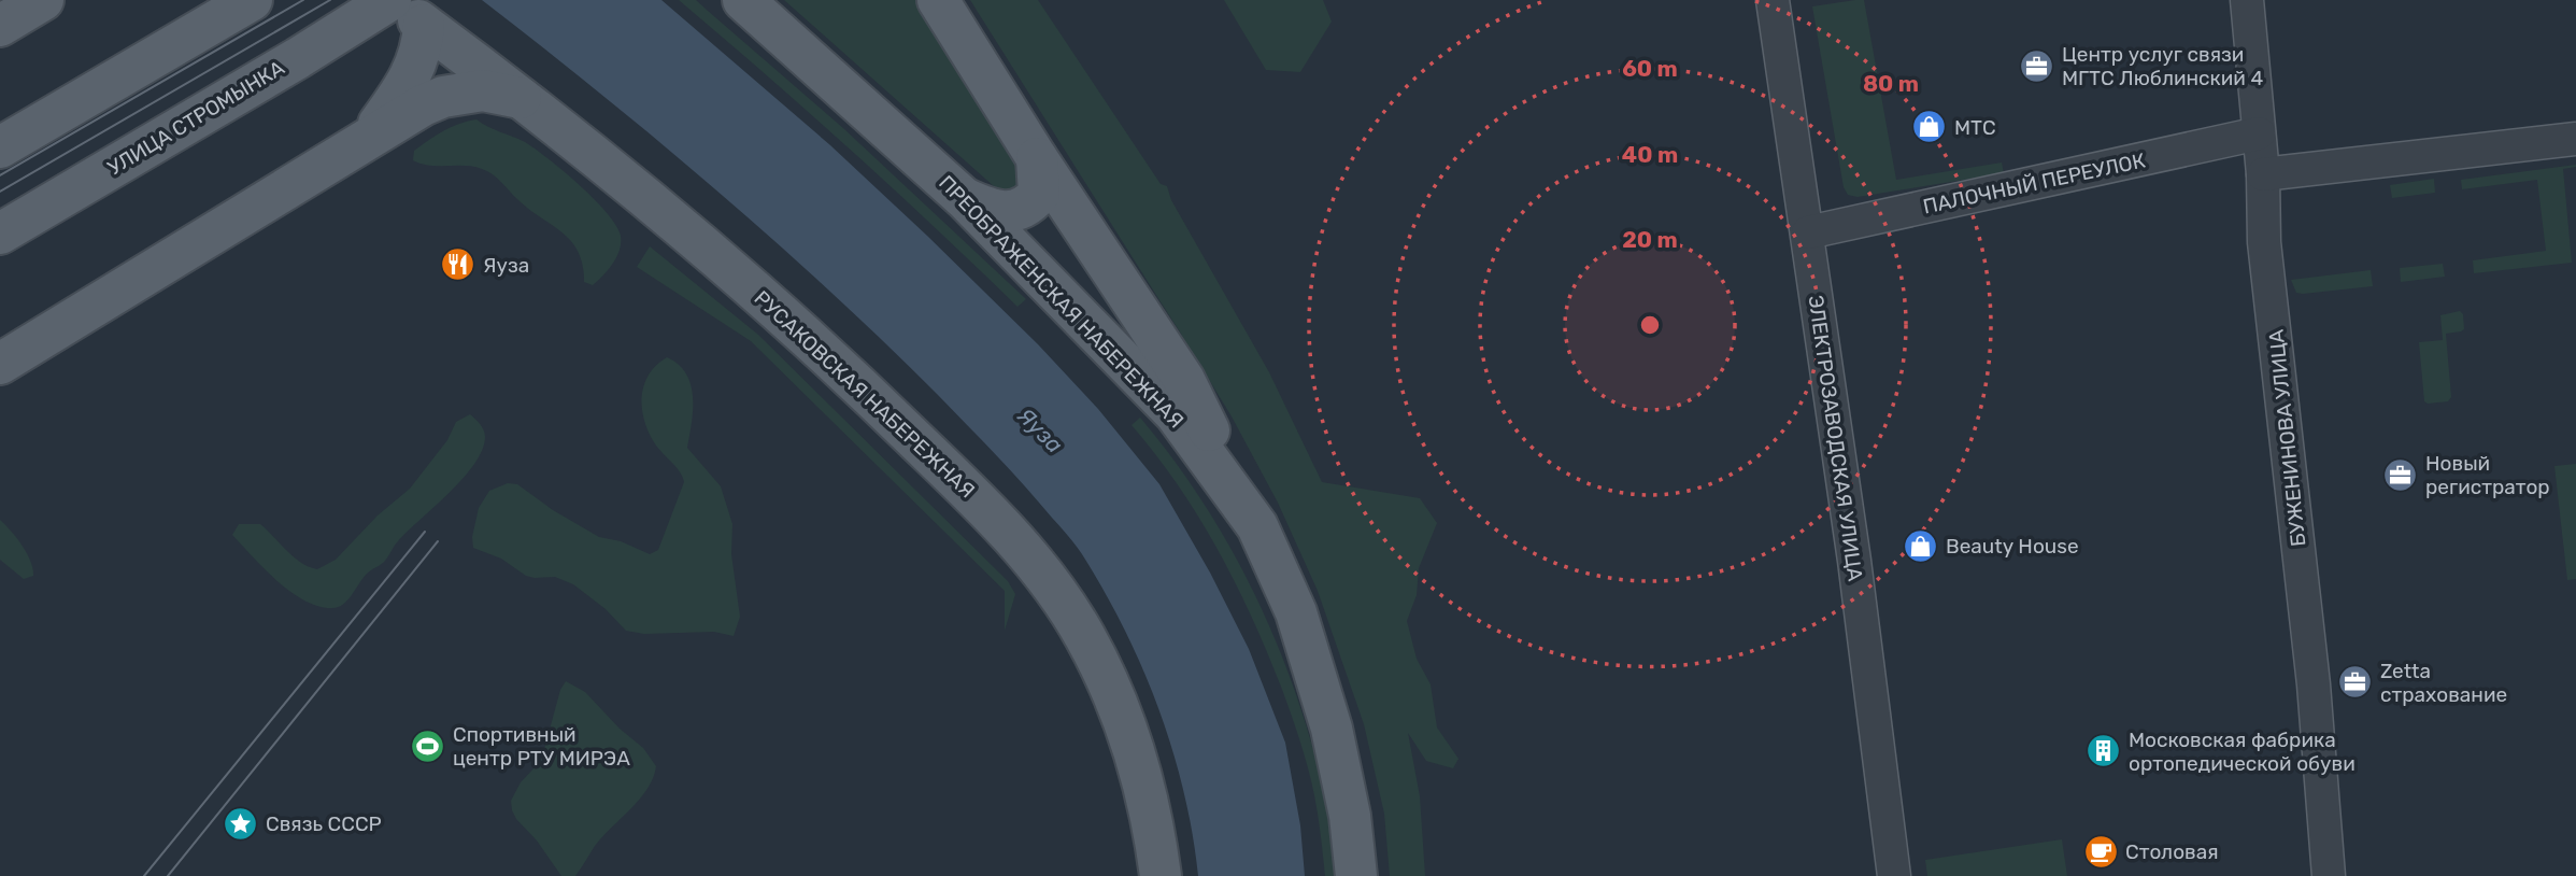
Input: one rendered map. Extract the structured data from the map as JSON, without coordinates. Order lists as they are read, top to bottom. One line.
{"streets":{"main road":["УЛИЦА СТРОМЫНКА","ПРЕОБРАЖЕНСКАЯ НАБЕРЕЖНАЯ","РУСАКОВСКАЯ НАБЕРЕЖНАЯ"],"street":["ПАЛОЧНЫЙ ПЕРЕУЛОК","ЭЛЕКТРОЗАВОДСКАЯ УЛИЦА","БУЖЕНИНОВА УЛИЦА"]},"crossings":[["УЛИЦА СТРОМЫНКА","РУСАКОВСКАЯ НАБЕРЕЖНАЯ"],["ПАЛОЧНЫЙ ПЕРЕУЛОК","ЭЛЕКТРОЗАВОДСКАЯ УЛИЦА"],["ПАЛОЧНЫЙ ПЕРЕУЛОК","БУЖЕНИНОВА УЛИЦА"]],"water":["Яуза"],"places":{"office":["Центр услуг связи МГТС Люблинский 4","Новый регистратор","Zetta страхование"],"shop":["МТС","Beauty House"],"restaurant":["Яуза"],"sports":["Спортивный центр РТУ МИРЭА"],"building":["Московская фабрика ортопедической обуви"],"place":["Связь СССР"],"cafe":["Столовая"]},"rings":["60 m","80 m","40 m","20 m"]}
